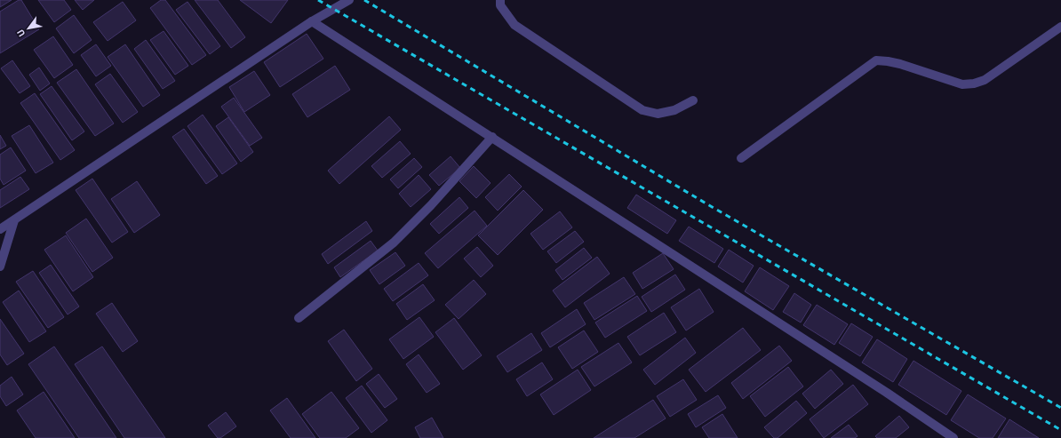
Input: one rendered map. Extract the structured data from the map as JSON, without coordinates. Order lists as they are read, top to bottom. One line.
{"north":"bottom left"}
